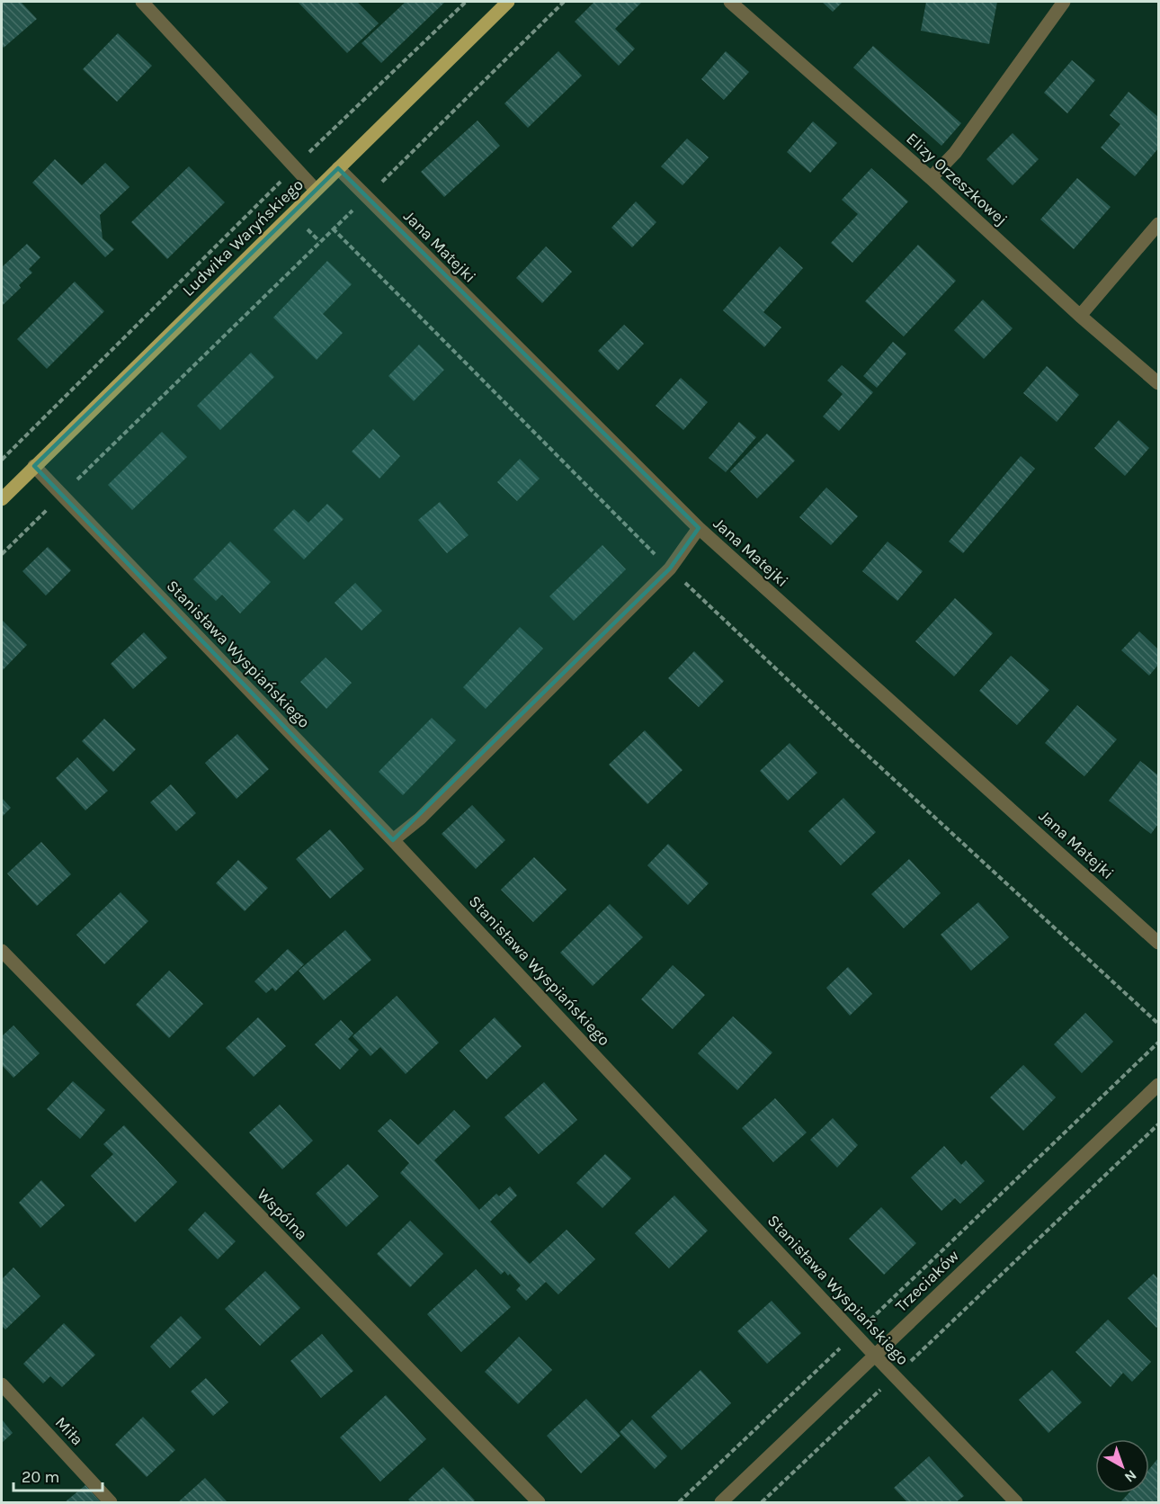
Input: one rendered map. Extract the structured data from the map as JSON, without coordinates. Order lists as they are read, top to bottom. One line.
{"streets":{"main road":["Ludwika Waryńskiego"],"street":["Elizy Orzeszkowej","Jana Matejki","Stanisława Wyspiańskiego","Wspólna","Trzeciaków","Miła"]},"crossings":[["Ludwika Waryńskiego","Jana Matejki"],["Ludwika Waryńskiego","Stanisława Wyspiańskiego"],["Stanisława Wyspiańskiego","Trzeciaków"]],"scale_bar":"20 m","north":"bottom right"}
